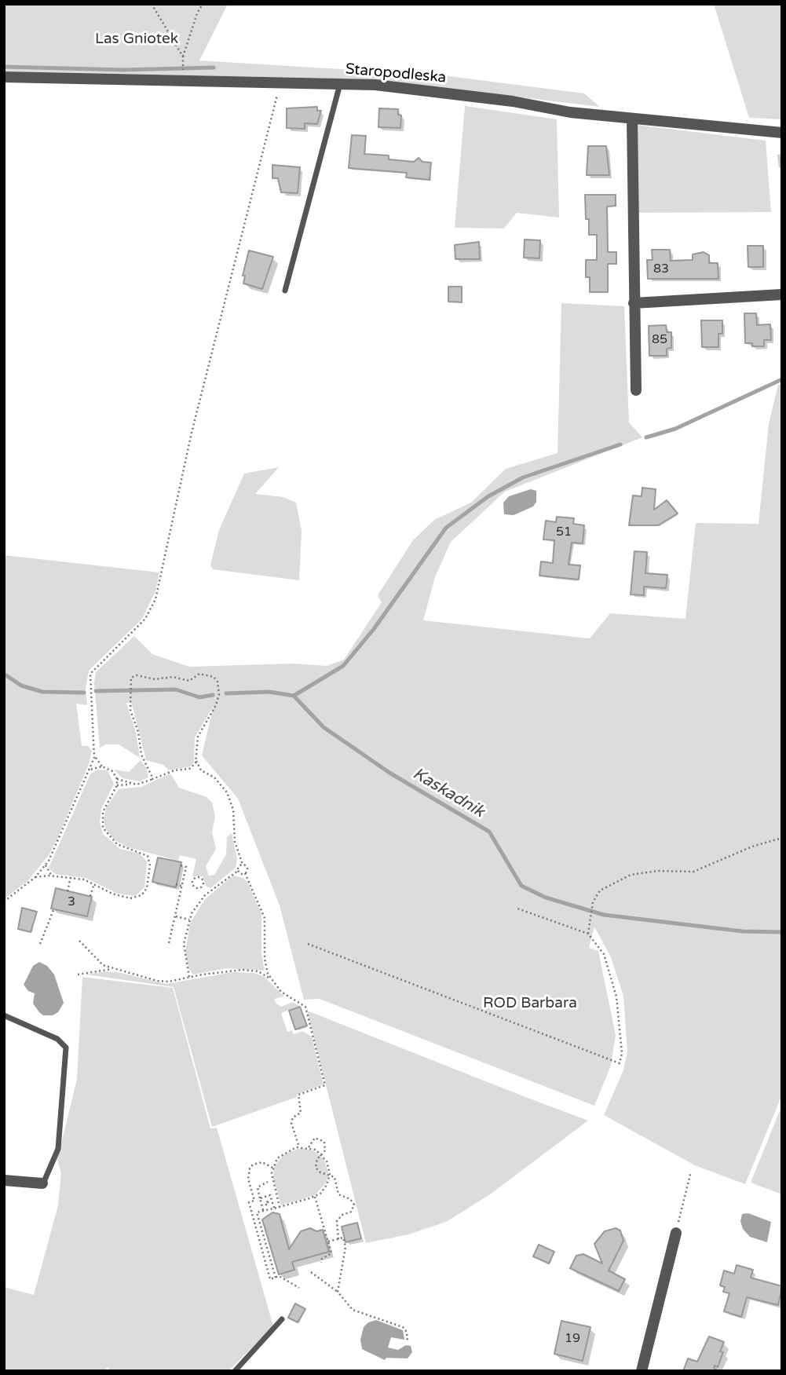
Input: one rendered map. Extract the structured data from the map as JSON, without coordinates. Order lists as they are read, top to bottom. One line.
{"streets":{"street":["Staropodleska"]},"water":["Kaskadnik"],"parks":["Las Gniotek","ROD Barbara"],"house_numbers":["83","85","51","3","19"]}
